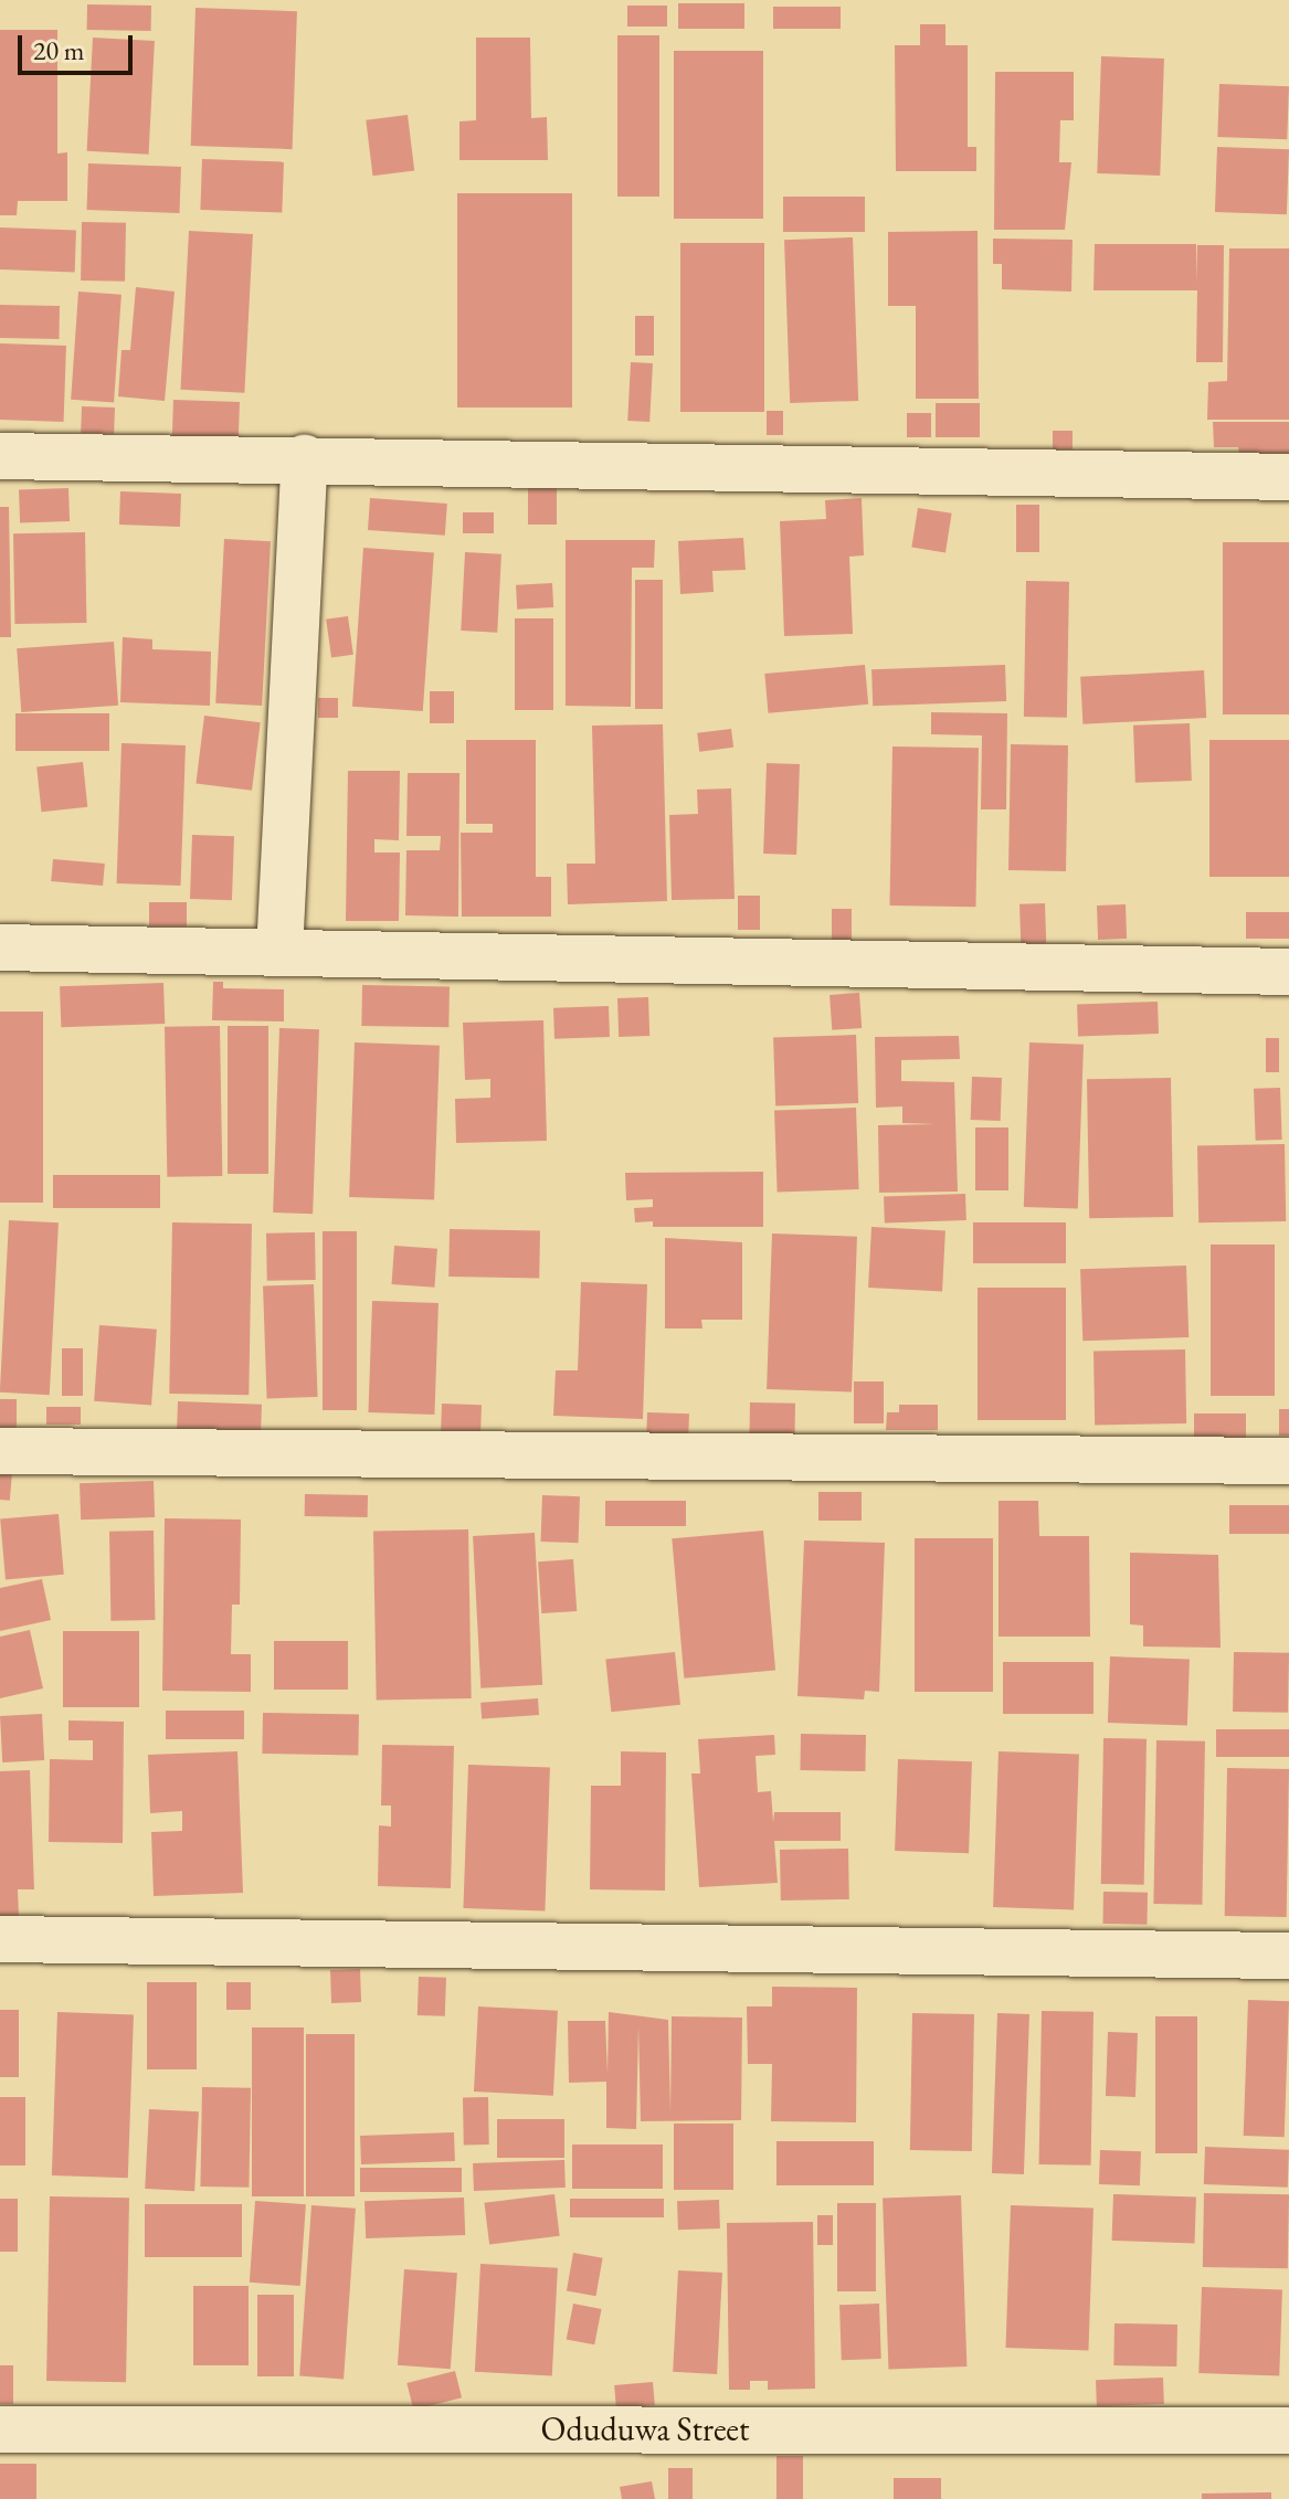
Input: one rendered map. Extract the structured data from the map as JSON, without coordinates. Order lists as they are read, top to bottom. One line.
{"streets":{"street":["Oduduwa Street"]},"scale_bar":"20 m"}
